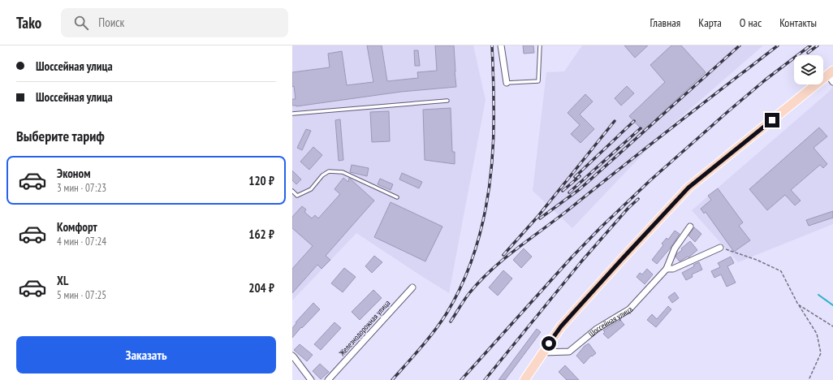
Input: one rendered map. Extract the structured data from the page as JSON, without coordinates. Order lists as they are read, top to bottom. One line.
{"streets":{"street":["Шоссейная улица","Железнодорожная улица"]},"page":{"header":"Tako","search":"Поиск","nav":["Главная","Карта","О нас","Контакты"],"banner":["Шоссейная улица","Шоссейная улица"],"heading":"Выберите тариф","list":[{"name":"Эконом","note":"3 мин · 07:23","value":"120 ₽"},{"name":"Комфорт","note":"4 мин · 07:24","value":"162 ₽"},{"name":"XL","note":"5 мин · 07:25","value":"204 ₽"}],"buttons":"Заказать"}}
